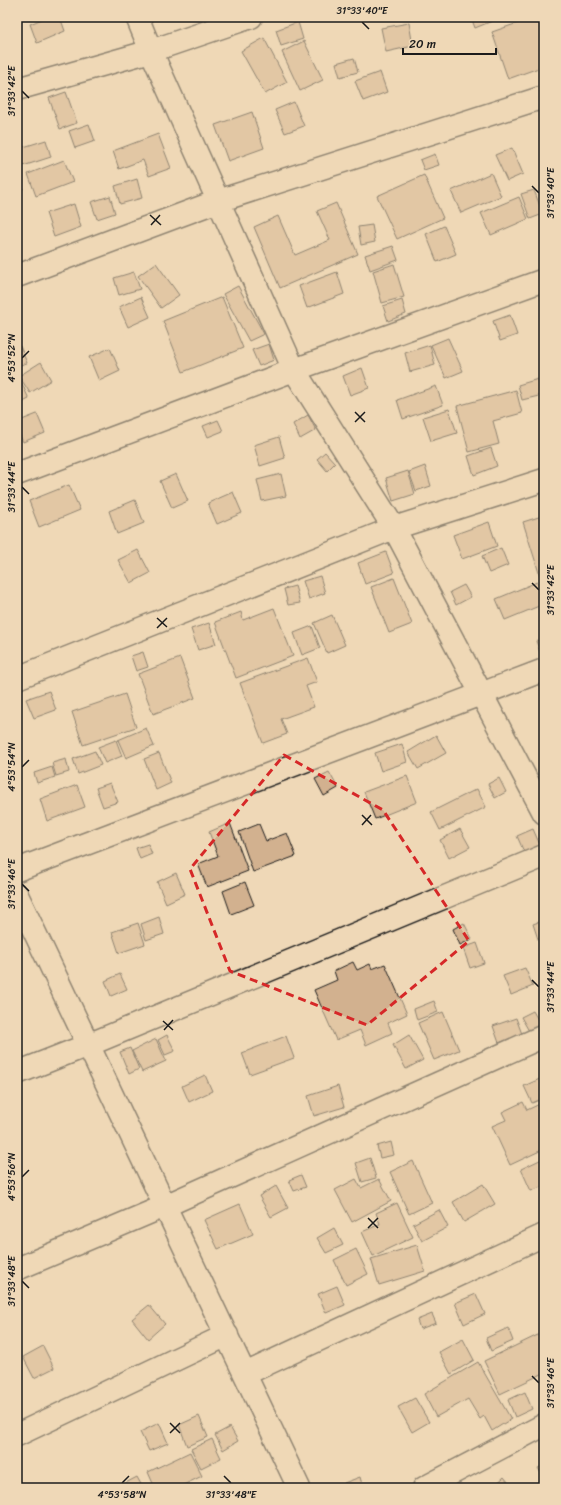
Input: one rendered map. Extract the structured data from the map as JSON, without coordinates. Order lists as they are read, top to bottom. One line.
{"scale_bar":"20 m","coordinates":["31°33'40\"E","31°33'42\"E","4°53'52\"N","31°33'44\"E","4°53'54\"N","31°33'46\"E","4°53'56\"N","31°33'48\"E","4°53'58\"N"]}
